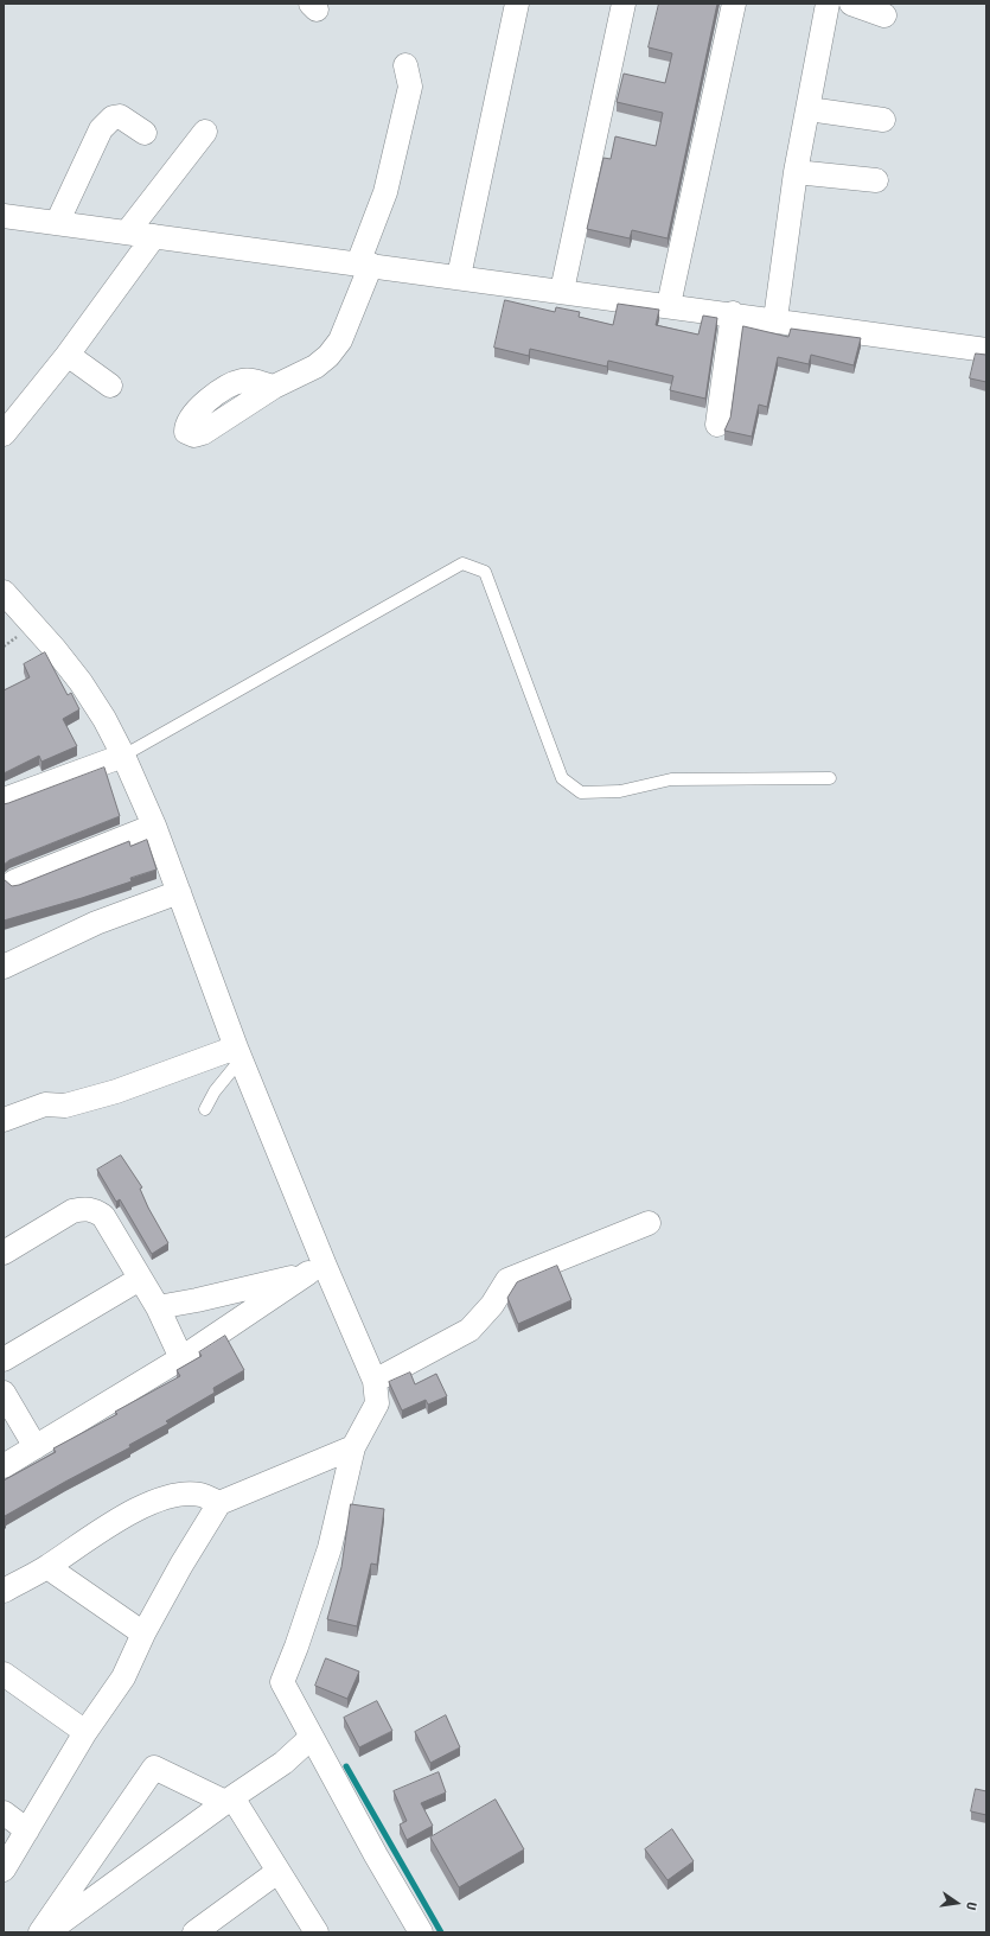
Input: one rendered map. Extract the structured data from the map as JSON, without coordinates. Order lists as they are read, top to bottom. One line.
{"north":"right"}
